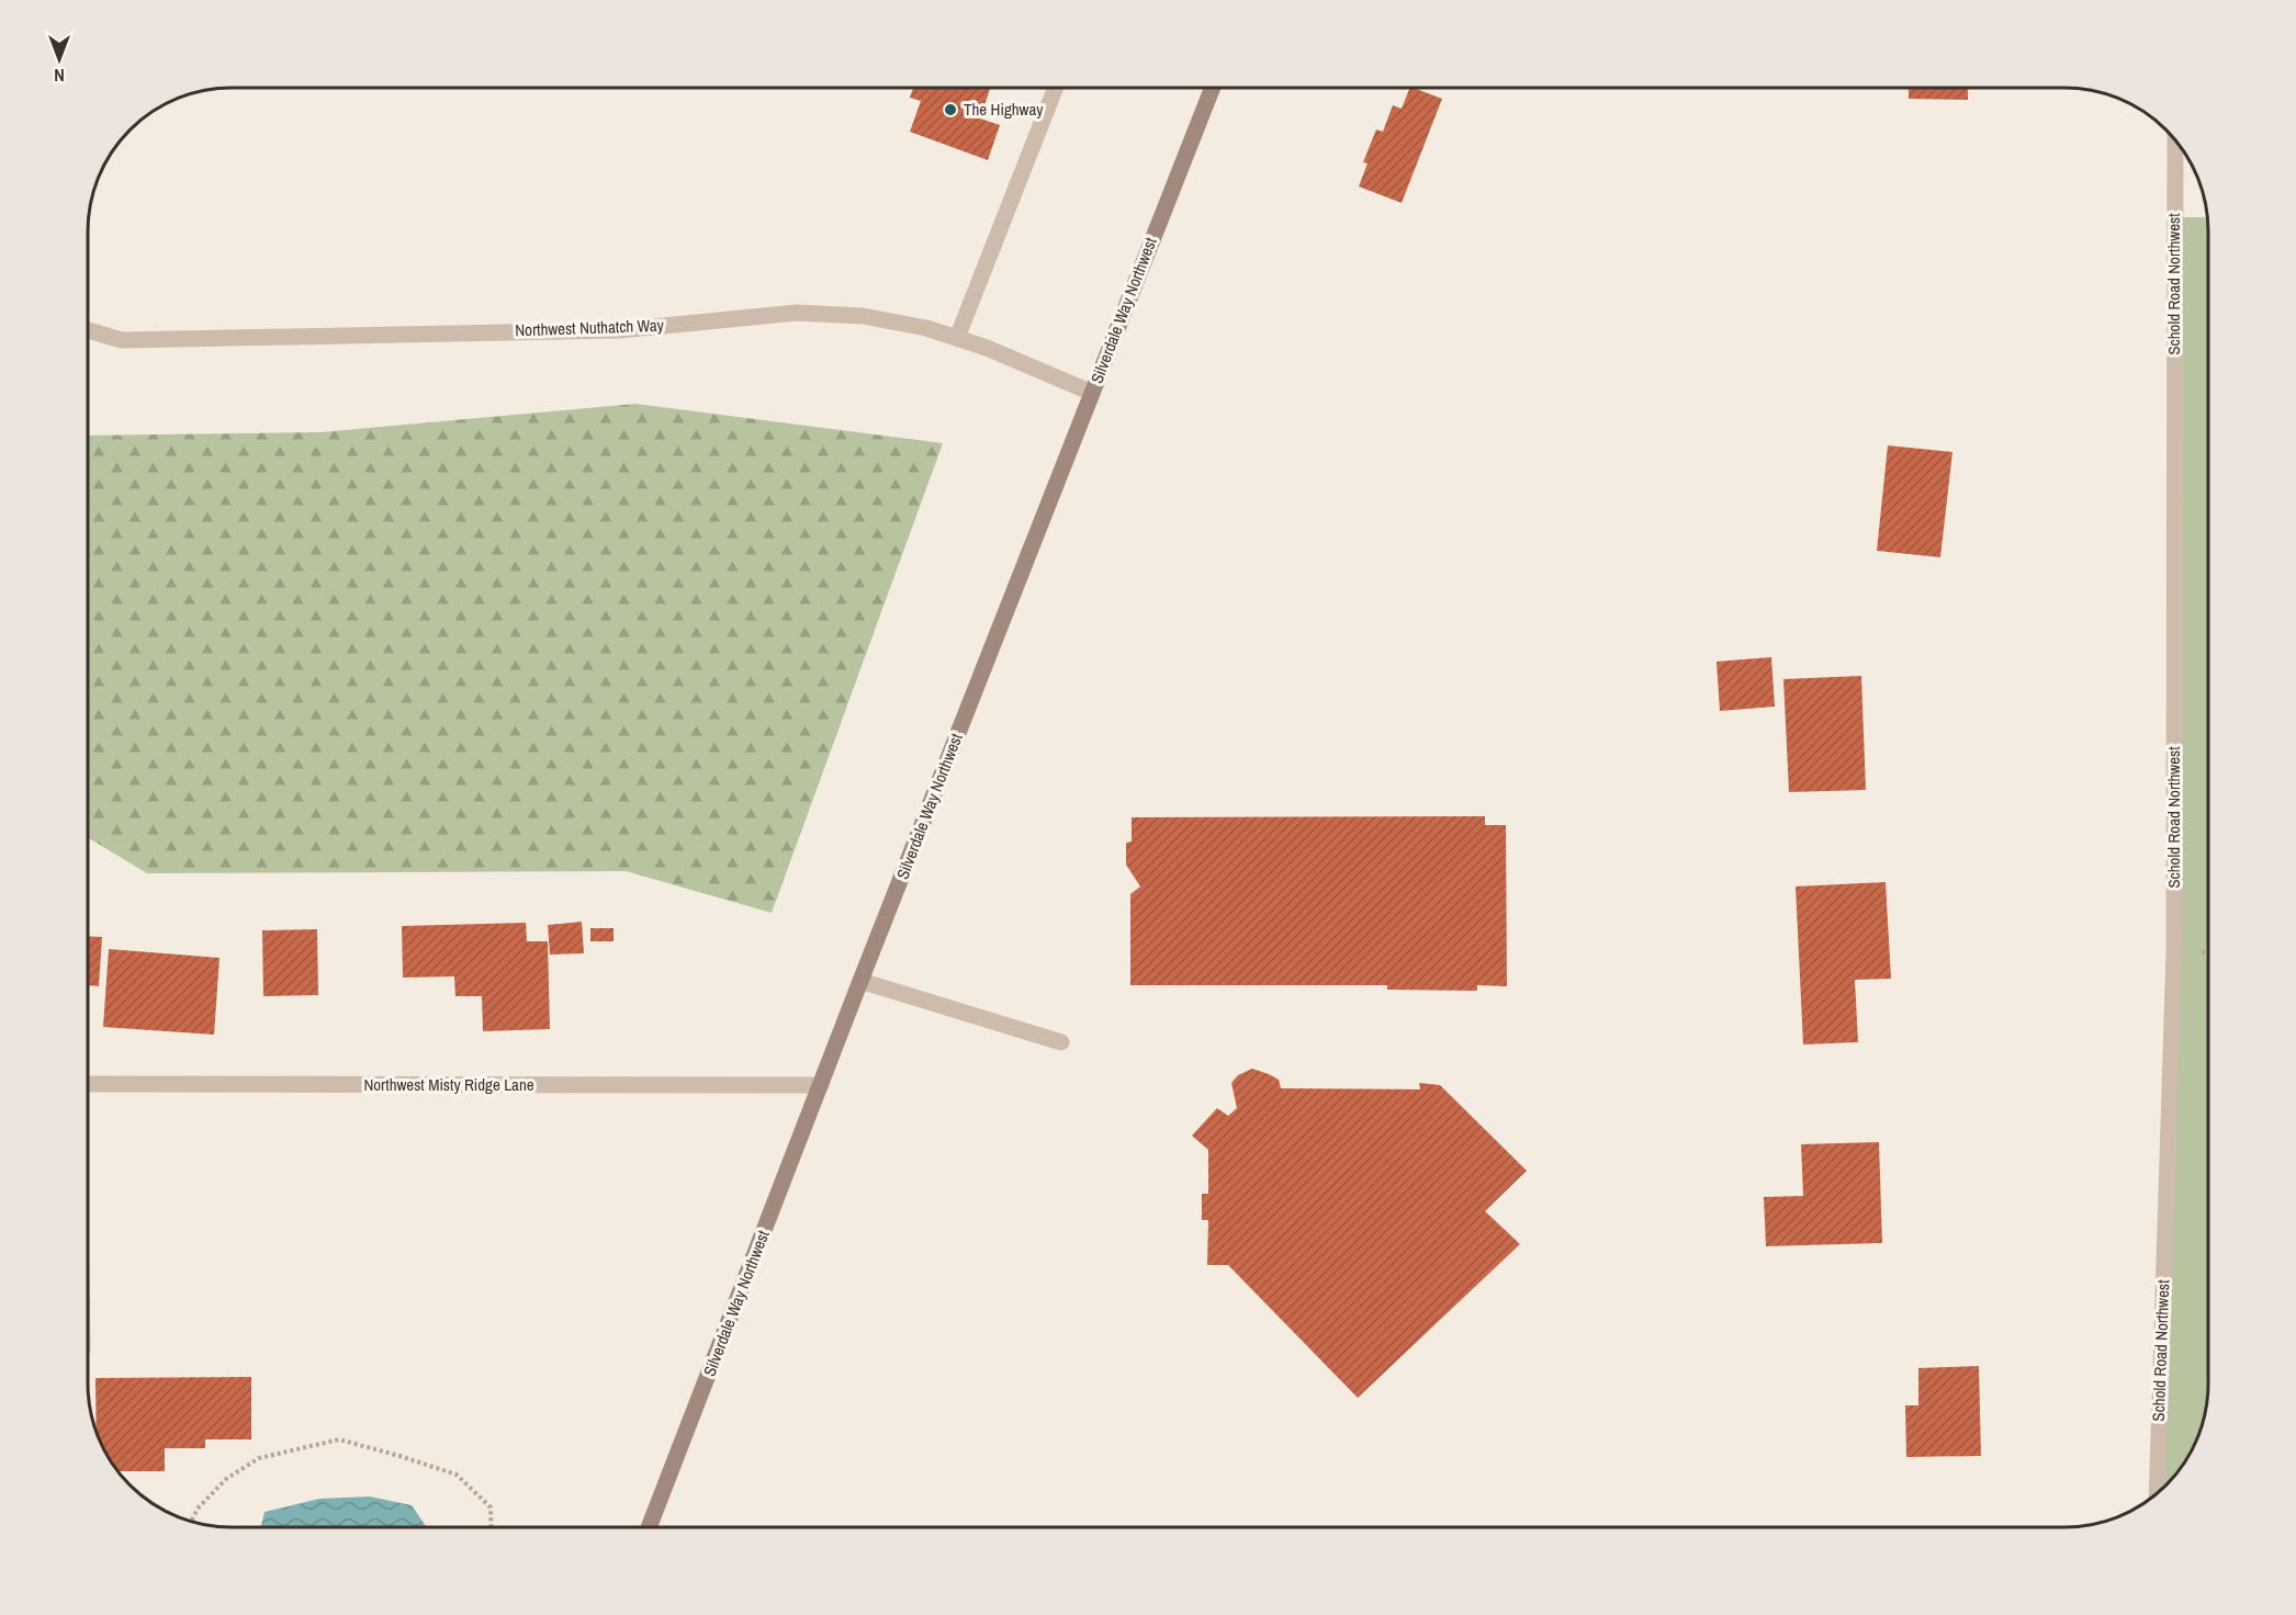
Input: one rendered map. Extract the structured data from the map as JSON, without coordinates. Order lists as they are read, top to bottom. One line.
{"streets":{"main road":["Silverdale Way Northwest"],"street":["Schold Road Northwest","Northwest Nuthatch Way","Northwest Misty Ridge Lane"]},"crossings":[["Silverdale Way Northwest","Northwest Nuthatch Way"],["Silverdale Way Northwest","Northwest Misty Ridge Lane"]],"places":["The Highway"],"north":"bottom"}
